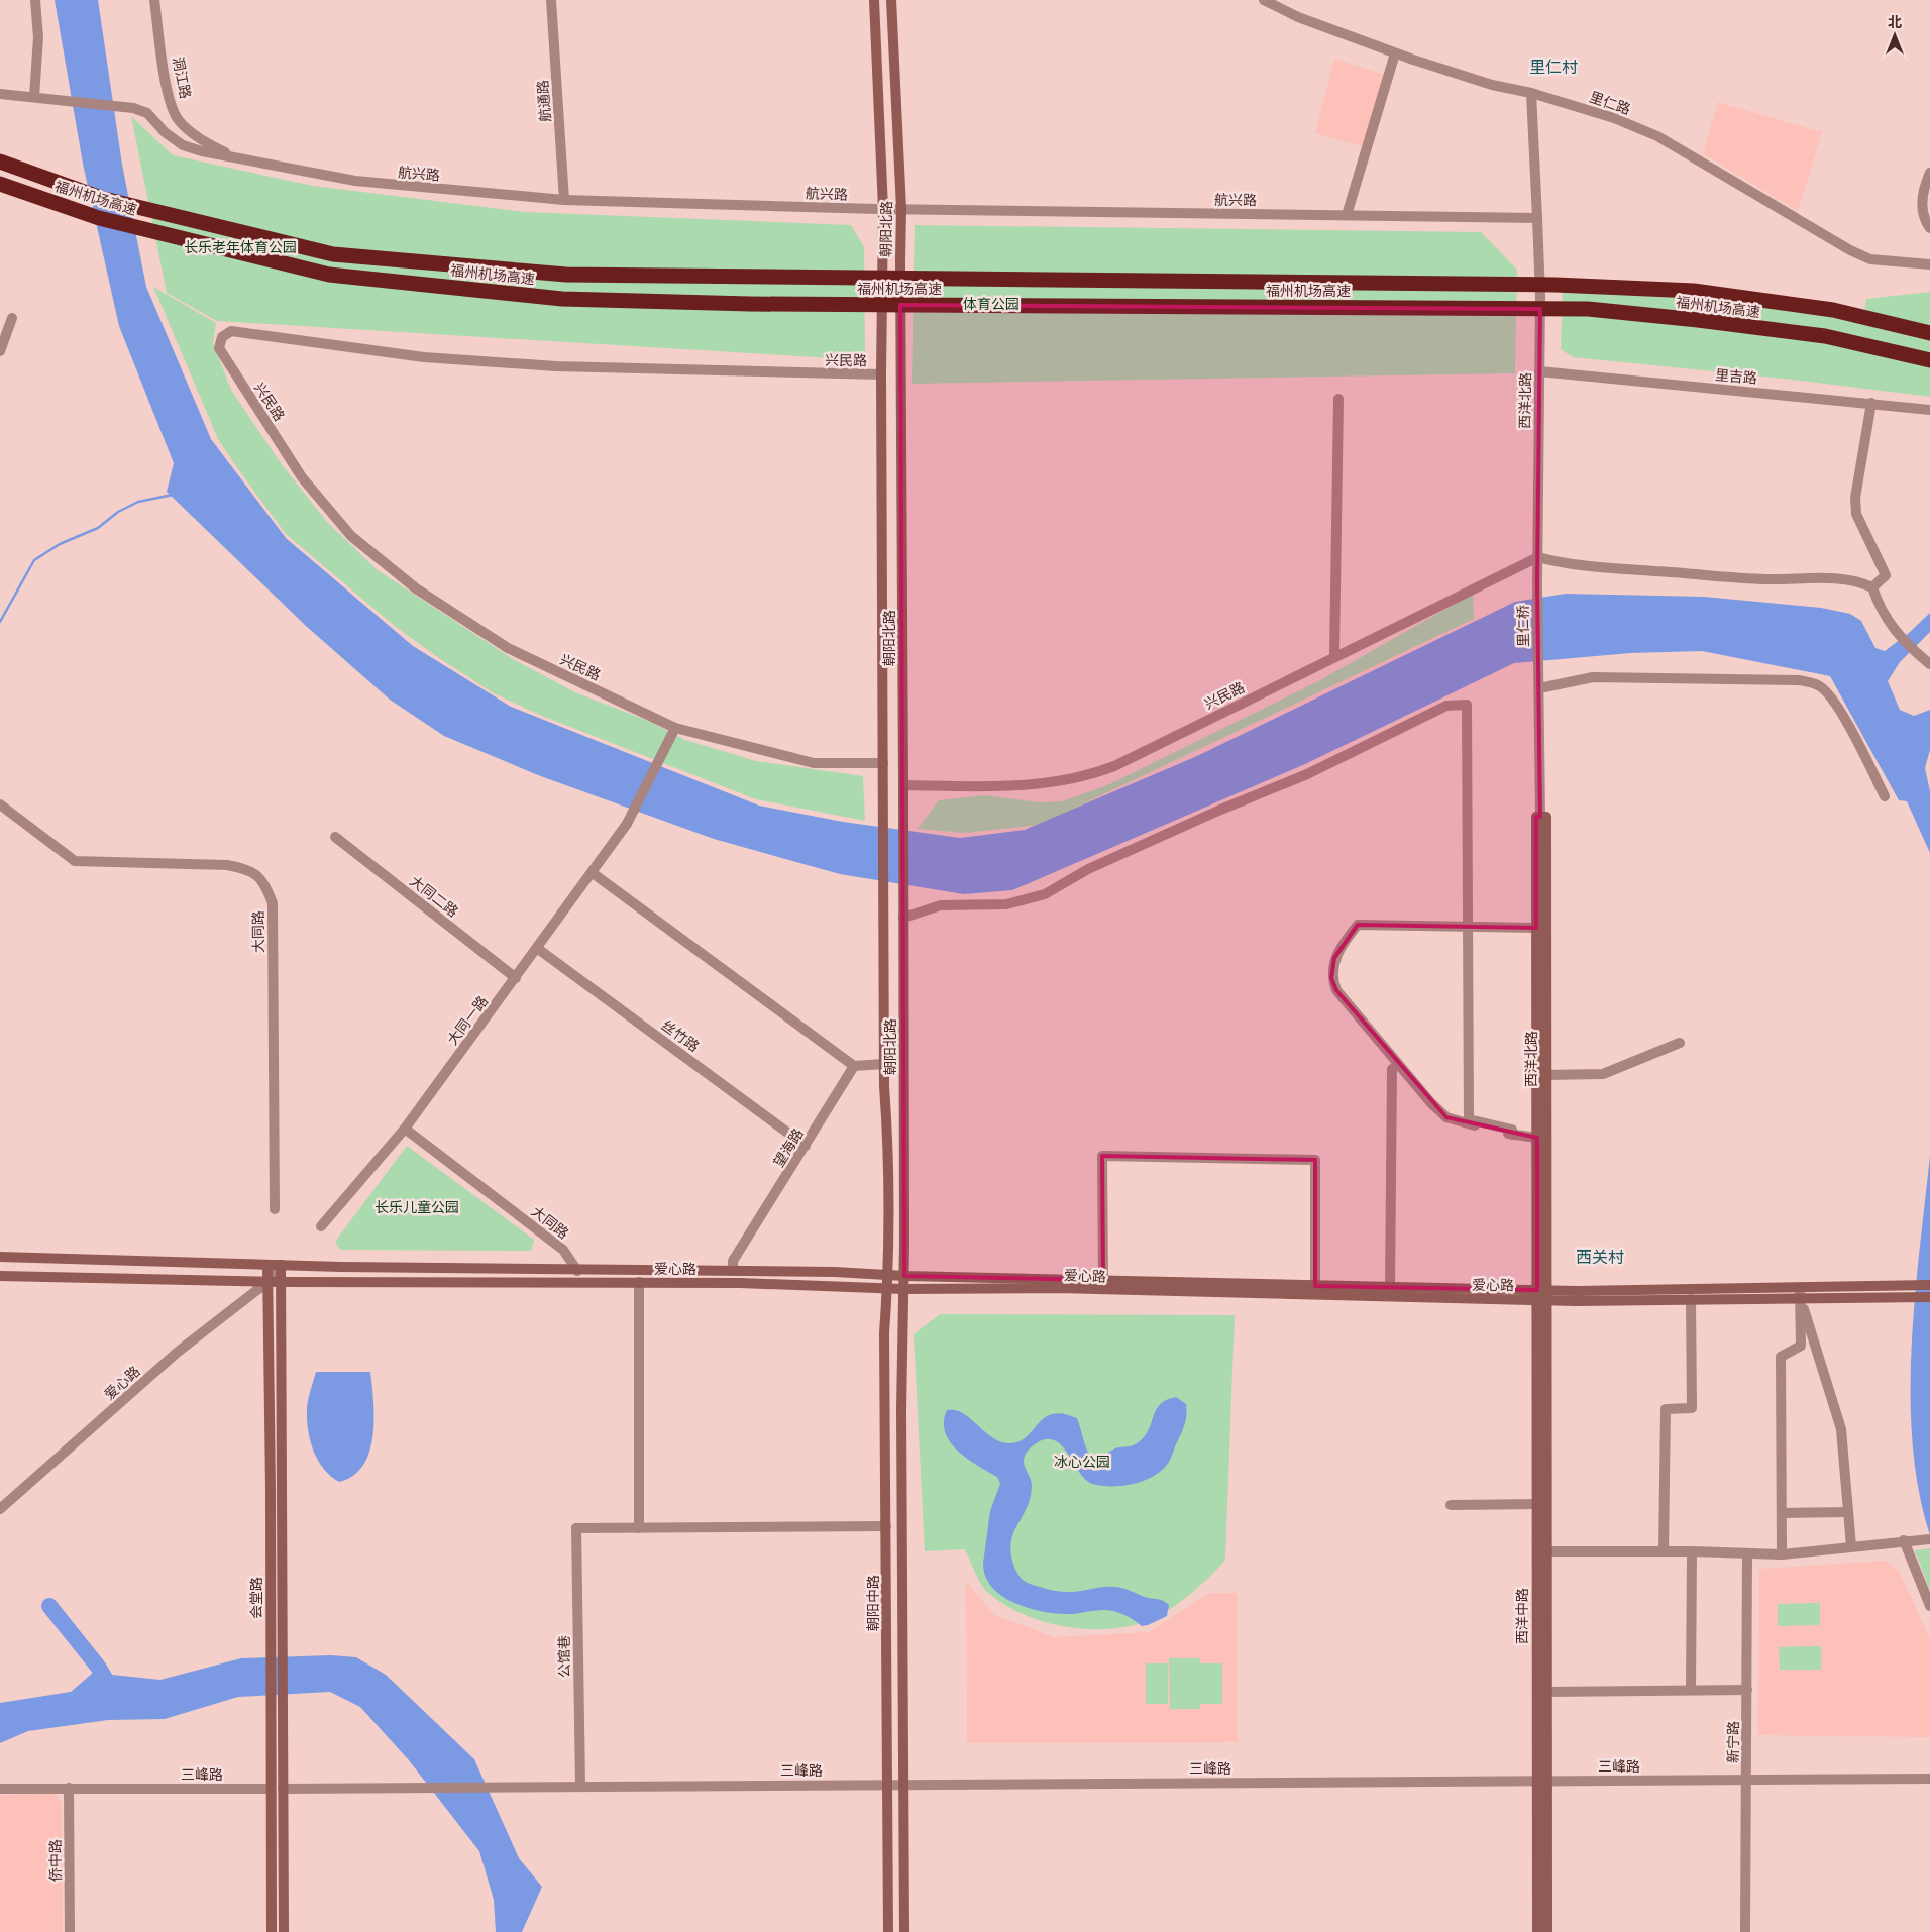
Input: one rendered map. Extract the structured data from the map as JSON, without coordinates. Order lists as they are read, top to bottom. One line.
{"streets":{"highway":["福州机场高速"],"main road":["朝阳北路","西洋北路","爱心路","会堂路","朝阳中路","西洋中路"],"street":["洞江路","航通路","里仁路","航兴路","兴民路","里吉路","里仁桥","大同二路","大同路","大同一路","丝竹路","望海路","公馆巷","新宁路","三峰路","侨中路"]},"crossings":[["洞江路","航兴路"],["航通路","航兴路"],["里仁路","西洋北路"],["航兴路","朝阳北路"],["航兴路","西洋北路"],["朝阳北路","兴民路"],["朝阳北路","爱心路"],["朝阳北路","朝阳中路"],["兴民路","西洋北路"],["兴民路","大同一路"],["里吉路","西洋北路"],["西洋北路","里仁桥"],["西洋北路","爱心路"],["西洋北路","西洋中路"],["大同二路","大同一路"],["大同路","大同一路"],["大同路","爱心路"],["大同一路","丝竹路"],["丝竹路","望海路"],["望海路","爱心路"],["爱心路","会堂路"],["爱心路","朝阳中路"],["爱心路","西洋中路"],["会堂路","三峰路"],["朝阳中路","三峰路"],["西洋中路","三峰路"],["公馆巷","三峰路"],["新宁路","三峰路"],["三峰路","侨中路"]],"districts":["里仁村","西关村"],"parks":["长乐老年体育公园","体育公园","长乐儿童公园","冰心公园"],"north":"top"}
